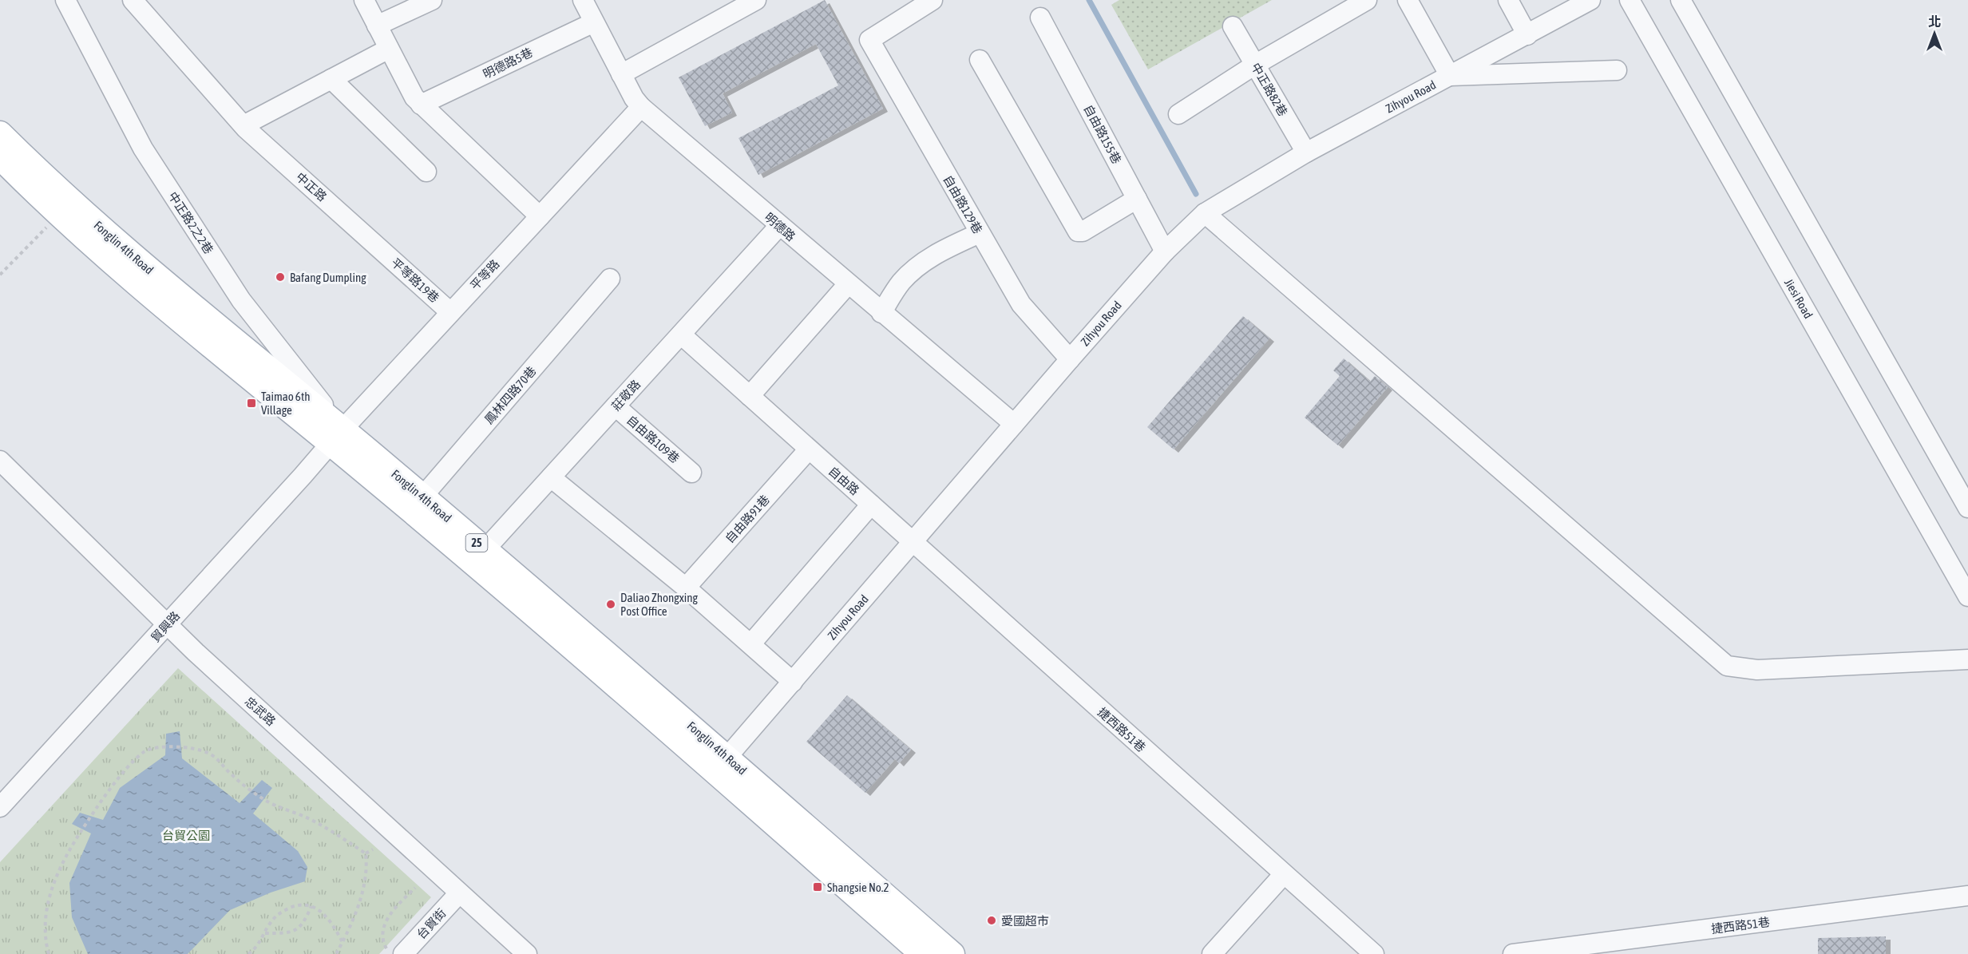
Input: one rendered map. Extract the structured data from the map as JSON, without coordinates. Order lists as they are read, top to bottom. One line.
{"streets":{"main road":["Fonglin 4th Road","25"],"street":["明德路5巷","中正路82巷","Zihyou Road","自由路155巷","中正路","自由路129巷","中正路2之2巷","明德路","平等路","平等路19巷","Jiesi Road","鳳林四路70巷","莊敬路","自由路109巷","自由路","自由路91巷","貿興路","忠武路","捷西路51巷","台貿街"]},"crossings":[["明德路5巷","明德路"],["中正路82巷","Zihyou Road"],["Zihyou Road","自由路155巷"],["Zihyou Road","自由路129巷"],["Zihyou Road","明德路"],["Zihyou Road","Fonglin 4th Road"],["Zihyou Road","捷西路51巷"],["中正路","平等路19巷"],["中正路2之2巷","Fonglin 4th Road"],["中正路2之2巷","平等路"],["中正路2之2巷","貿興路"],["明德路","平等路"],["明德路","莊敬路"],["Fonglin 4th Road","平等路"],["Fonglin 4th Road","鳳林四路70巷"],["Fonglin 4th Road","莊敬路"],["Fonglin 4th Road","貿興路"],["平等路","平等路19巷"],["平等路","貿興路"],["莊敬路","自由路109巷"],["莊敬路","自由路"],["自由路","自由路91巷"],["自由路","捷西路51巷"],["貿興路","忠武路"],["忠武路","台貿街"]],"parks":["台貿公園"],"places":{"other":["Bafang Dumpling","Daliao Zhongxing Post Office","愛國超市"],"transit":["Taimao 6th Village","Shangsie No.2"]},"north":"top"}
